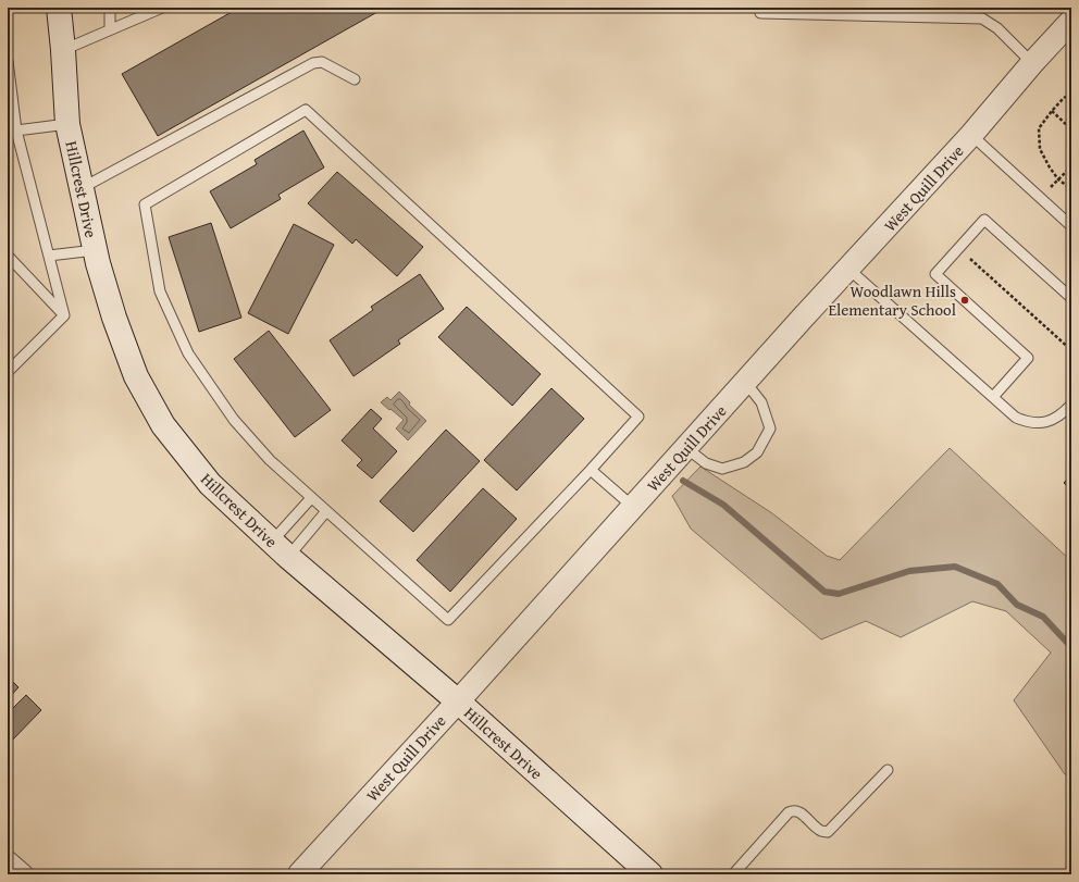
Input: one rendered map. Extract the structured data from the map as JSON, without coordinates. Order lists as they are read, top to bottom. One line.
{"streets":{"main road":["Hillcrest Drive"],"street":["West Quill Drive"]},"crossings":[["West Quill Drive","Hillcrest Drive"]],"places":["Woodlawn Hills Elementary School"]}
